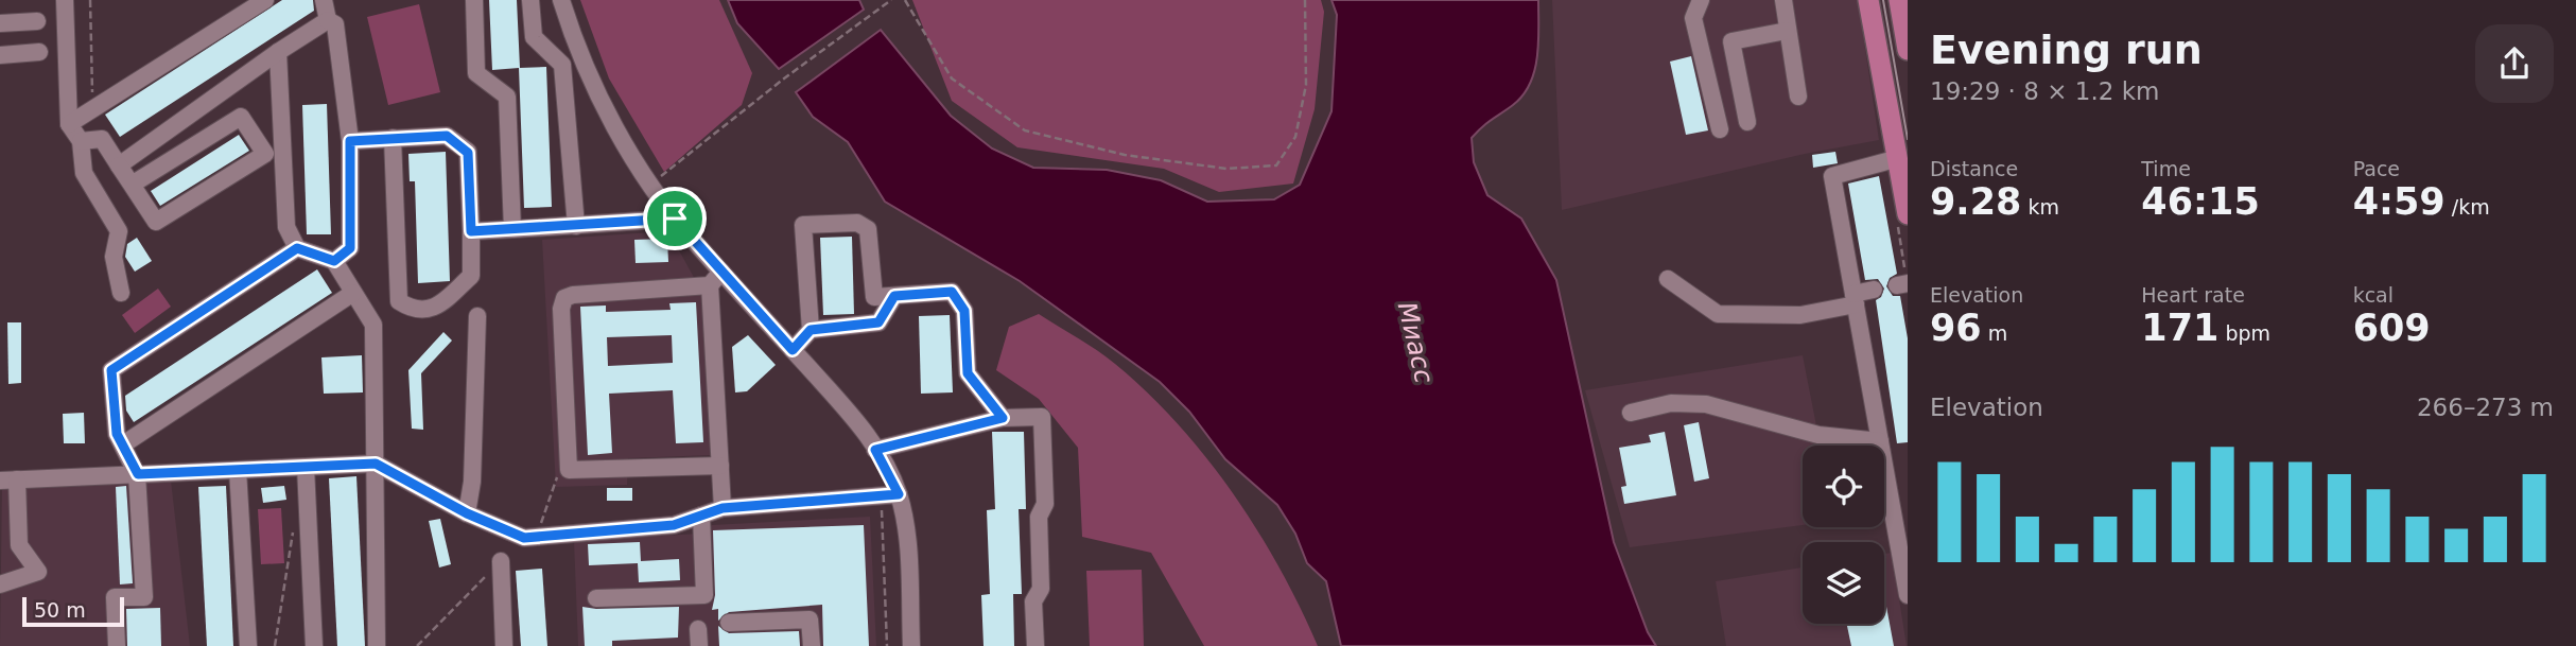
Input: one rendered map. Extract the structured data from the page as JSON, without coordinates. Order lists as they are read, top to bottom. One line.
{"water":["Миасс"],"scale_bar":"50 m","page":{"heading":["Evening run","19:29 · 8 × 1.2 km"],"stats":[["Distance","9.28 km"],["Time","46:15"],["Pace","4:59 /km"],["Elevation","96 m"],["Heart rate","171 bpm"],["kcal","609"]],"chart":["Elevation","266–273 m"],"scale":"50 m"}}
